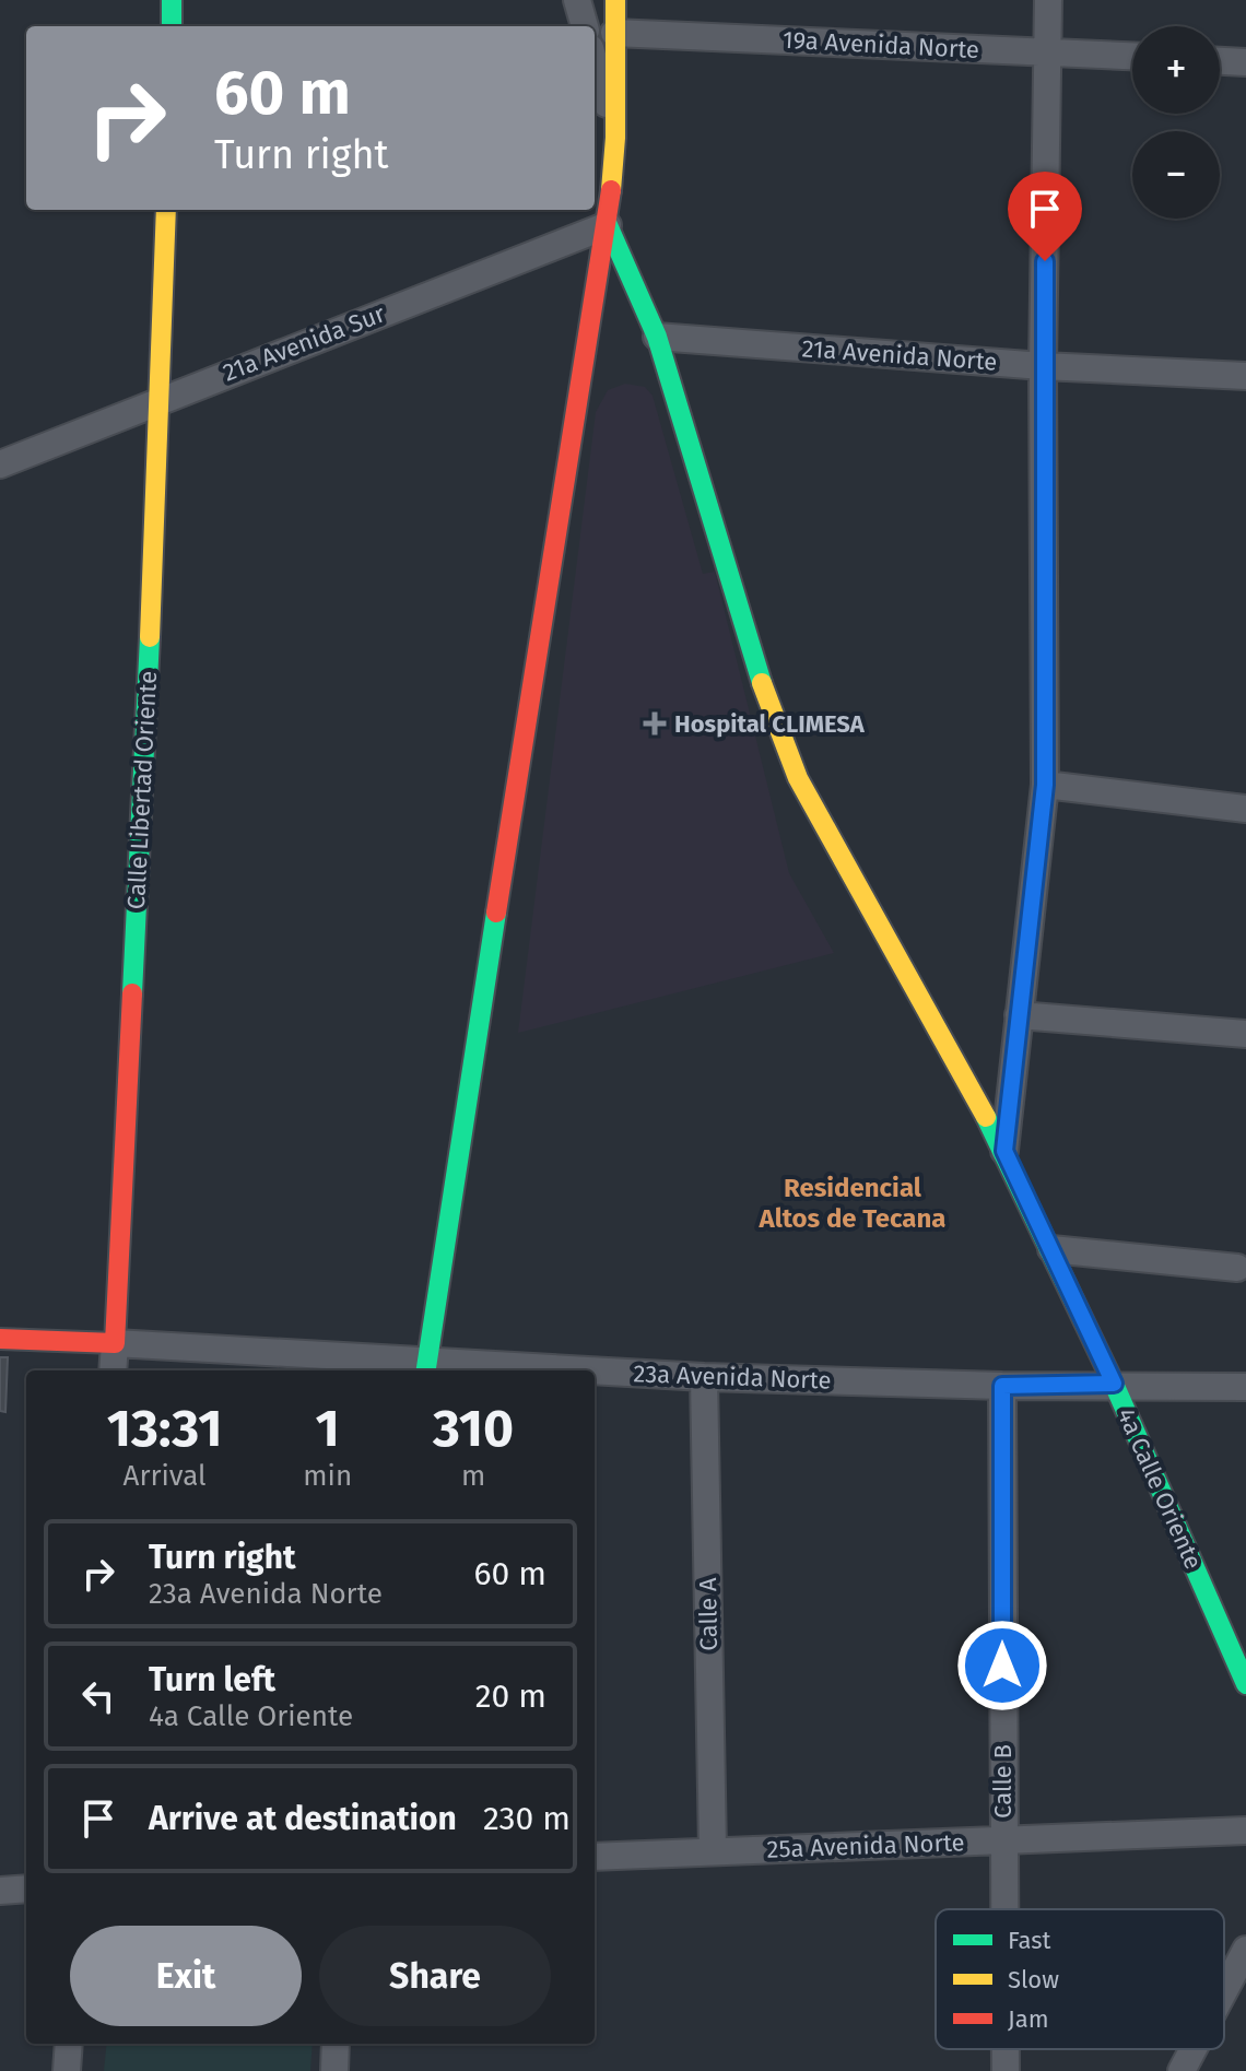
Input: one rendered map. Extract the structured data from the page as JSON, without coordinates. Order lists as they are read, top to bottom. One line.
{"streets":{"street":["19a Avenida Norte","21a Avenida Sur","21a Avenida Norte","Calle Libertad Oriente","23a Avenida Norte","4a Calle Oriente","Calle A","Calle B","25a Avenida Norte"]},"crossings":[["21a Avenida Sur","Calle Libertad Oriente"],["21a Avenida Sur","4a Calle Oriente"],["21a Avenida Norte","4a Calle Oriente"],["Calle Libertad Oriente","23a Avenida Norte"],["23a Avenida Norte","4a Calle Oriente"],["23a Avenida Norte","Calle A"],["23a Avenida Norte","Calle B"],["Calle A","25a Avenida Norte"],["Calle B","25a Avenida Norte"]],"districts":["Residencial Altos de Tecana"],"places":{"health":["Hospital CLIMESA"]},"legend":["Fast","Slow","Jam"],"page":{"map_buttons":["+","−"],"turn":["60 m","Turn right"],"eta":["13:31","Arrival","1","min","310","m"],"list":[{"name":"Turn right","note":"23a Avenida Norte","value":"60 m"},{"name":"Turn left","note":"4a Calle Oriente","value":"20 m"},{"name":"Arrive at destination","value":"230 m"}],"buttons":["Exit","Share"]}}
